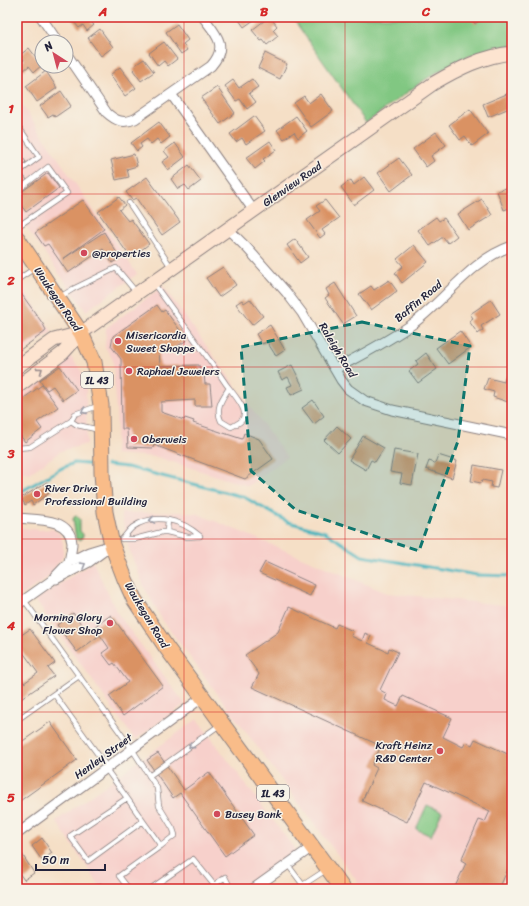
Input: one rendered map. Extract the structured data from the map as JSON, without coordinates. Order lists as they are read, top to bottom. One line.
{"streets":{"main road":["Glenview Road","Waukegan Road","IL 43"],"street":["Baffin Road","Raleigh Road","Henley Street"]},"crossings":[["Glenview Road","Waukegan Road"],["Glenview Road","Raleigh Road"],["Waukegan Road","Henley Street"],["Baffin Road","Raleigh Road"]],"places":["@properties","Misericordia Sweet Shoppe","Raphael Jewelers","Oberweis","River Drive Professional Building","Morning Glory Flower Shop","Kraft Heinz R&D Center","Busey Bank"],"scale_bar":"50 m","north":"top left","grid":{"columns":["A","B","C"],"rows":["1","2","3","4","5"]}}
